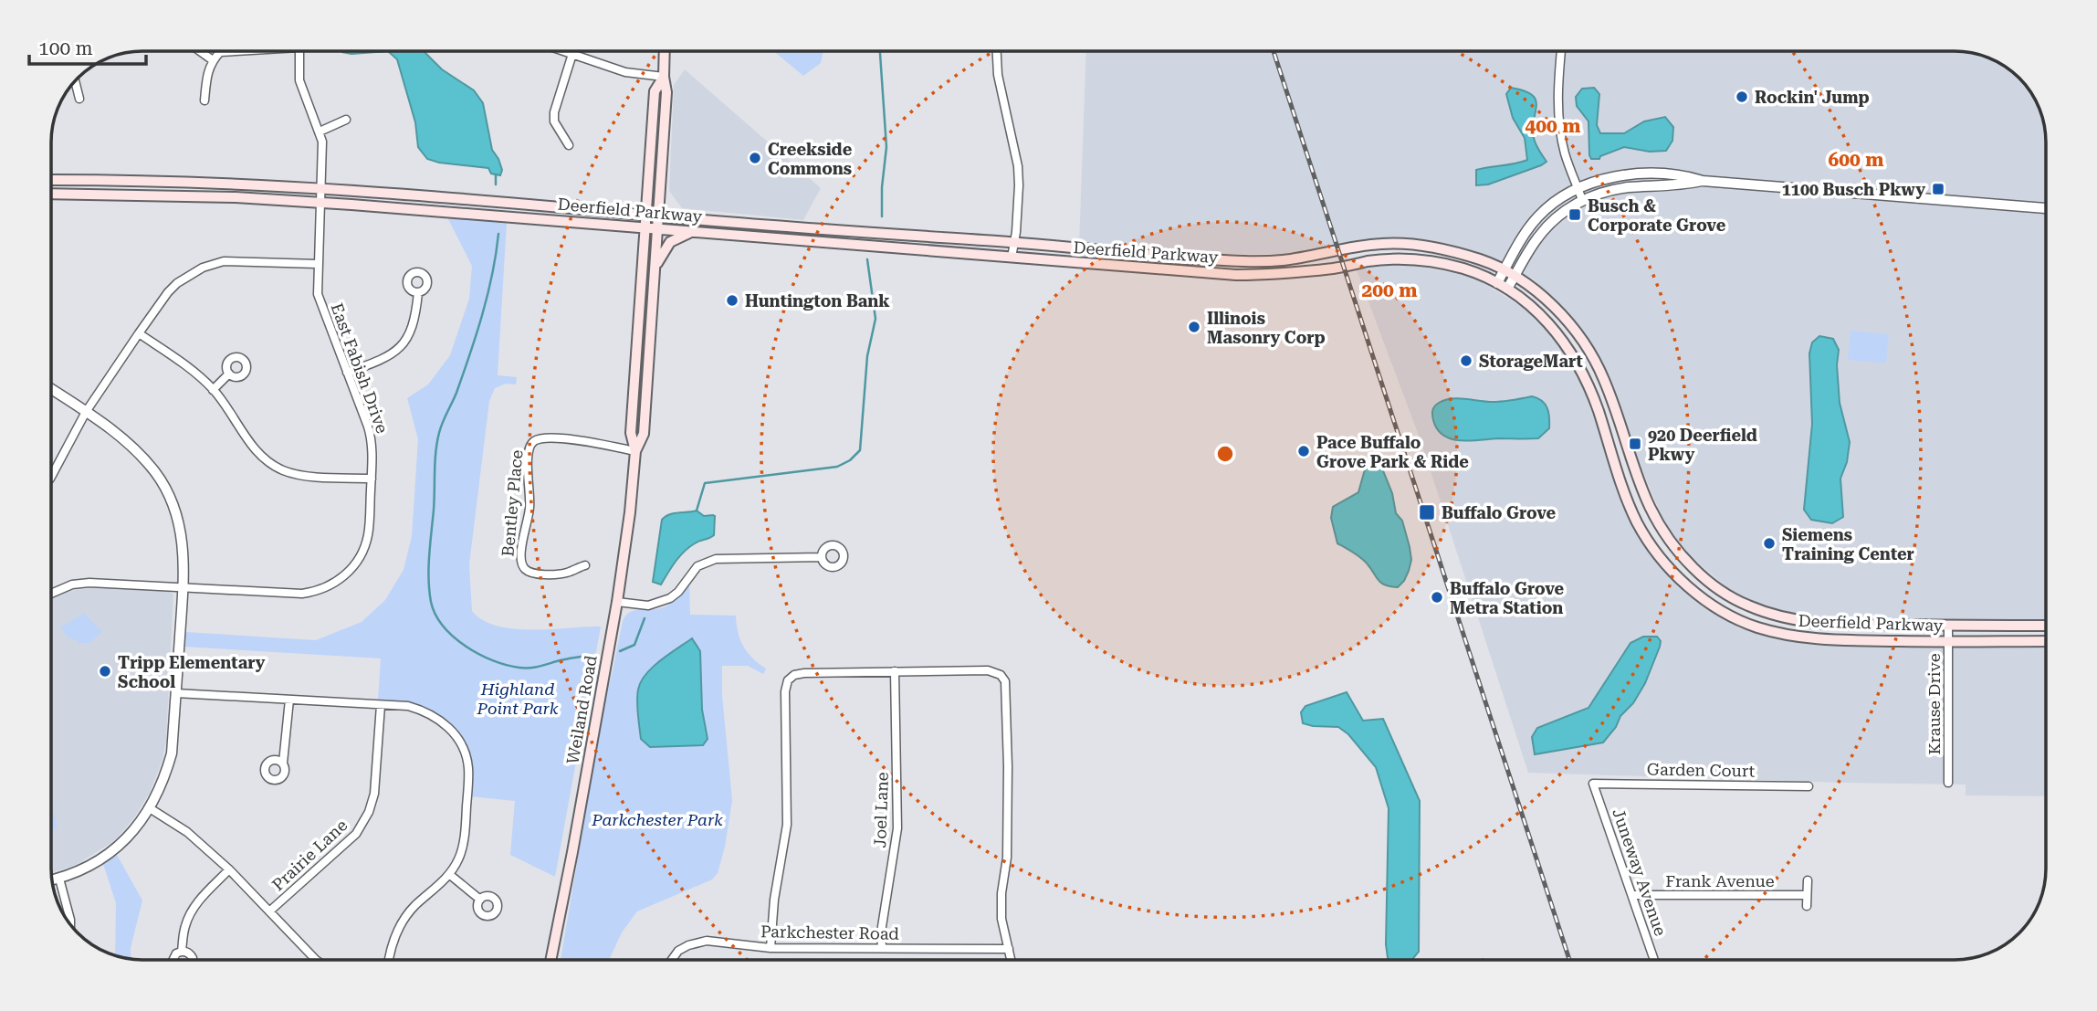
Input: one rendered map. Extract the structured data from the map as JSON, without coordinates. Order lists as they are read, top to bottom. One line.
{"streets":{"main road":["Deerfield Parkway","Weiland Road"],"street":["East Fabish Drive","Bentley Place","Krause Drive","Garden Court","Joel Lane","Prairie Lane","Juneway Avenue","Frank Avenue","Parkchester Road"]},"crossings":[["Deerfield Parkway","East Fabish Drive"],["Deerfield Parkway","Krause Drive"],["Deerfield Parkway","Weiland Road"],["Bentley Place","Weiland Road"],["Garden Court","Juneway Avenue"],["Joel Lane","Parkchester Road"],["Juneway Avenue","Frank Avenue"]],"parks":["Highland Point Park","Parkchester Park"],"places":{"other":["Rockin' Jump","Creekside Commons","Huntington Bank","Illinois Masonry Corp","StorageMart","Pace Buffalo Grove Park & Ride","Siemens Training Center","Buffalo Grove Metra Station","Tripp Elementary School"],"transit":["1100 Busch Pkwy","Busch & Corporate Grove","920 Deerfield Pkwy","Buffalo Grove"]},"scale_bar":"100 m","rings":["400 m","600 m","200 m"]}
